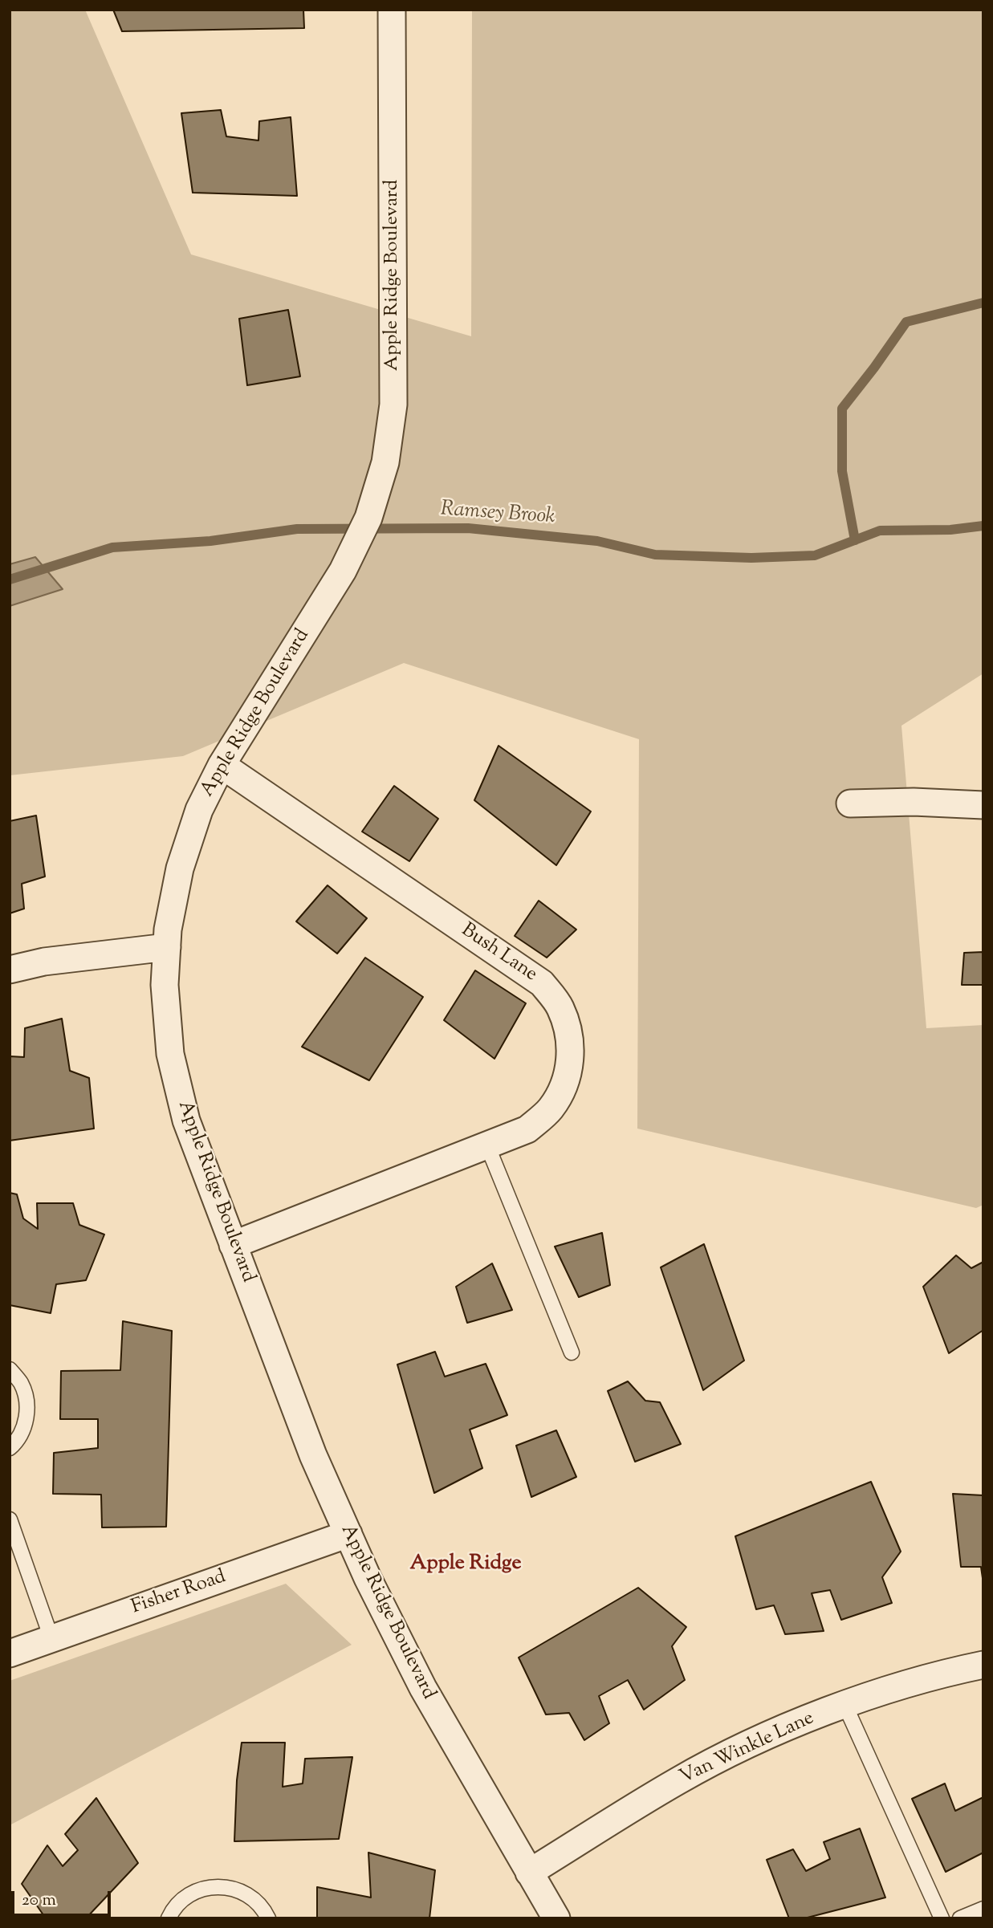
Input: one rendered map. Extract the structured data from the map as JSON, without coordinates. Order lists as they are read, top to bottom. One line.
{"streets":{"street":["Apple Ridge Boulevard","Bush Lane","Fisher Road","Van Winkle Lane"]},"crossings":[["Apple Ridge Boulevard","Bush Lane"],["Apple Ridge Boulevard","Fisher Road"],["Apple Ridge Boulevard","Van Winkle Lane"]],"districts":["Apple Ridge"],"water":["Ramsey Brook"],"scale_bar":"20 m"}
